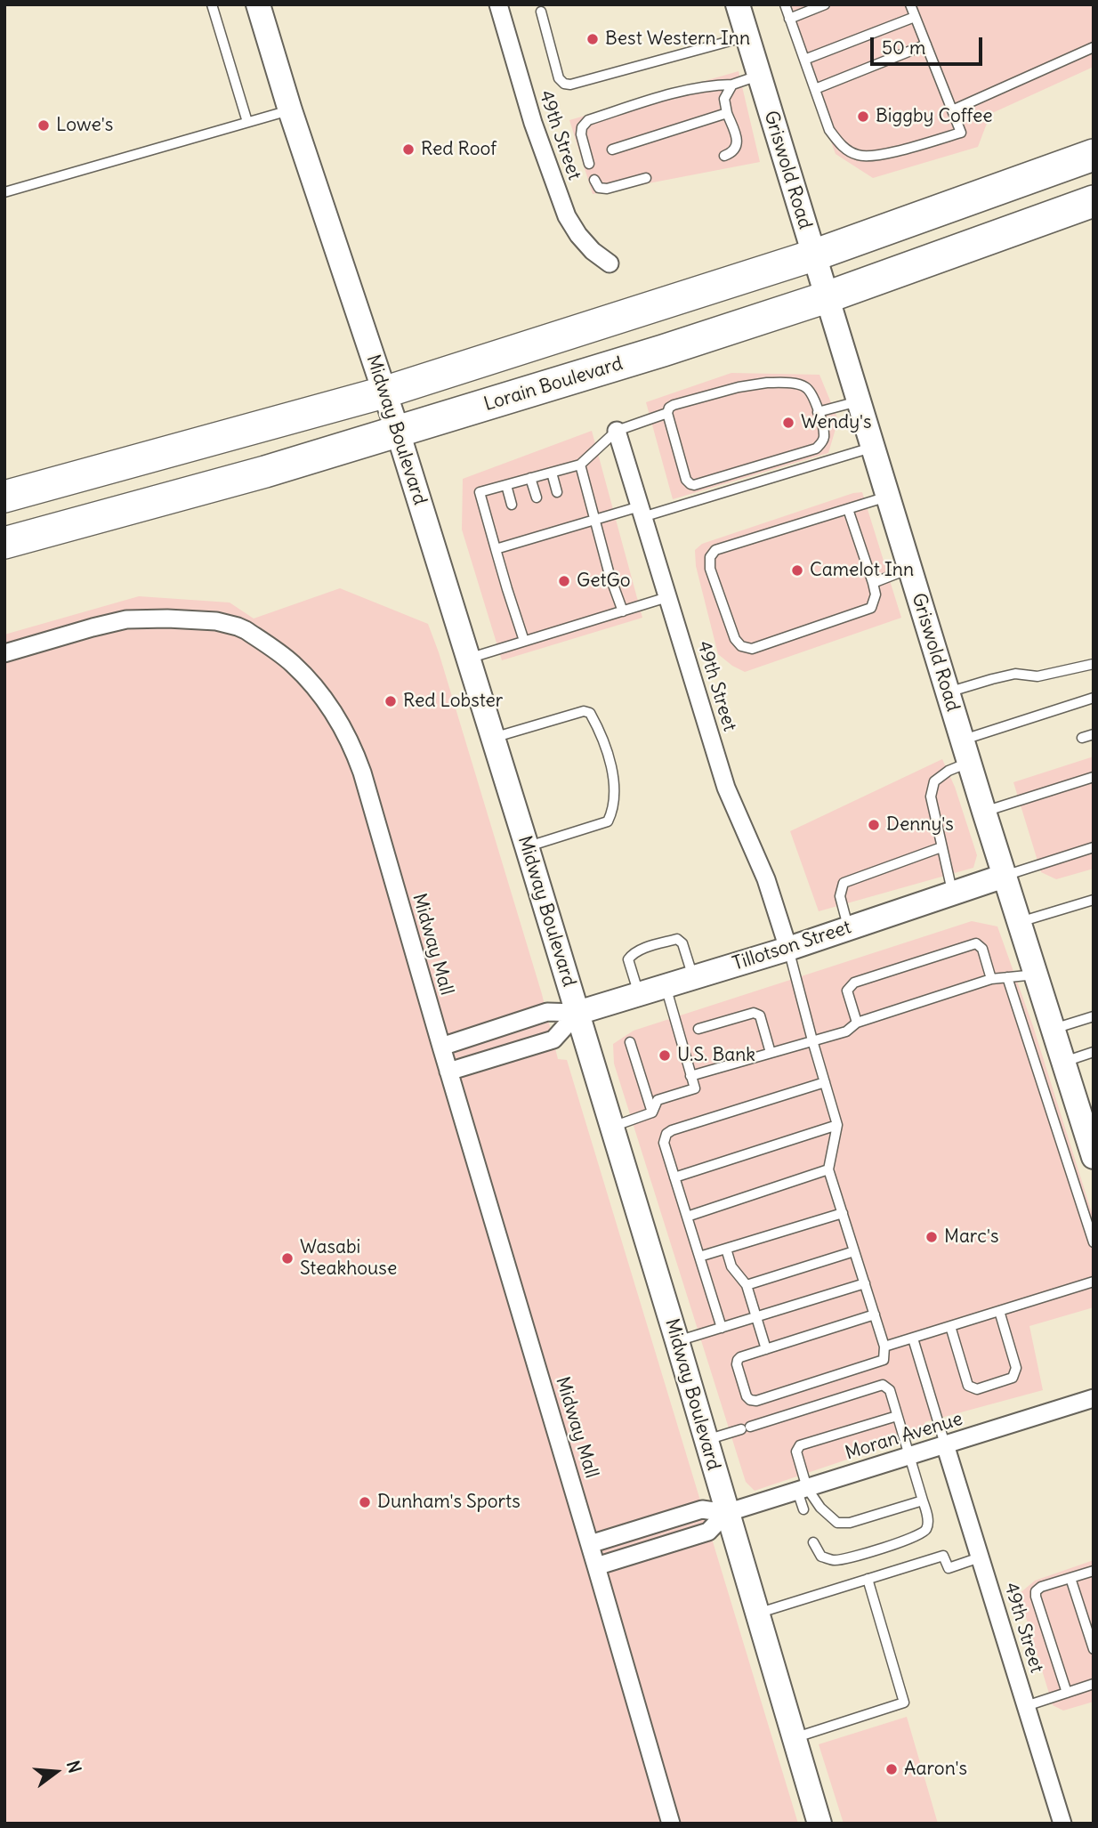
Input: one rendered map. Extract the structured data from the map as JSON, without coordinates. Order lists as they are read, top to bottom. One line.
{"streets":{"highway":["Lorain Boulevard"],"street":["49th Street","Griswold Road","Midway Boulevard","Midway Mall","Tillotson Street","Moran Avenue"]},"crossings":[["49th Street","Tillotson Street"],["49th Street","Moran Avenue"],["Griswold Road","Lorain Boulevard"],["Griswold Road","Tillotson Street"],["Lorain Boulevard","Midway Boulevard"],["Midway Boulevard","Tillotson Street"],["Midway Boulevard","Moran Avenue"],["Midway Mall","Tillotson Street"],["Midway Mall","Moran Avenue"]],"places":["Best Western Inn","Biggby Coffee","Lowe's","Red Roof","Wendy's","Camelot Inn","GetGo","Red Lobster","Denny's","U.S. Bank","Marc's","Wasabi Steakhouse","Dunham's Sports","Aaron's"],"scale_bar":"50 m","north":"right"}
